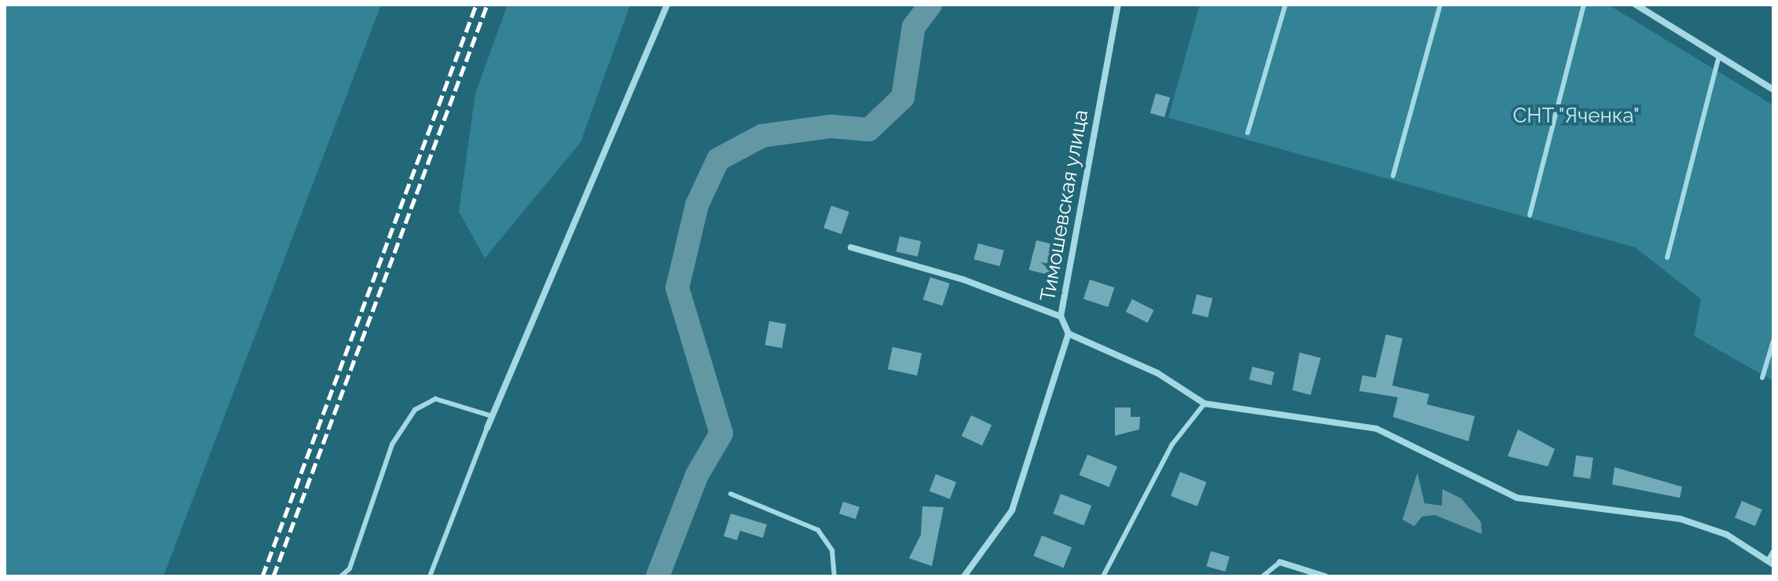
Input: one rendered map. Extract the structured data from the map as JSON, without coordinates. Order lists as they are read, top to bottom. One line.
{"streets":{"street":["Тимошевская улица"]},"parks":["СНТ \"Яченка\""]}
